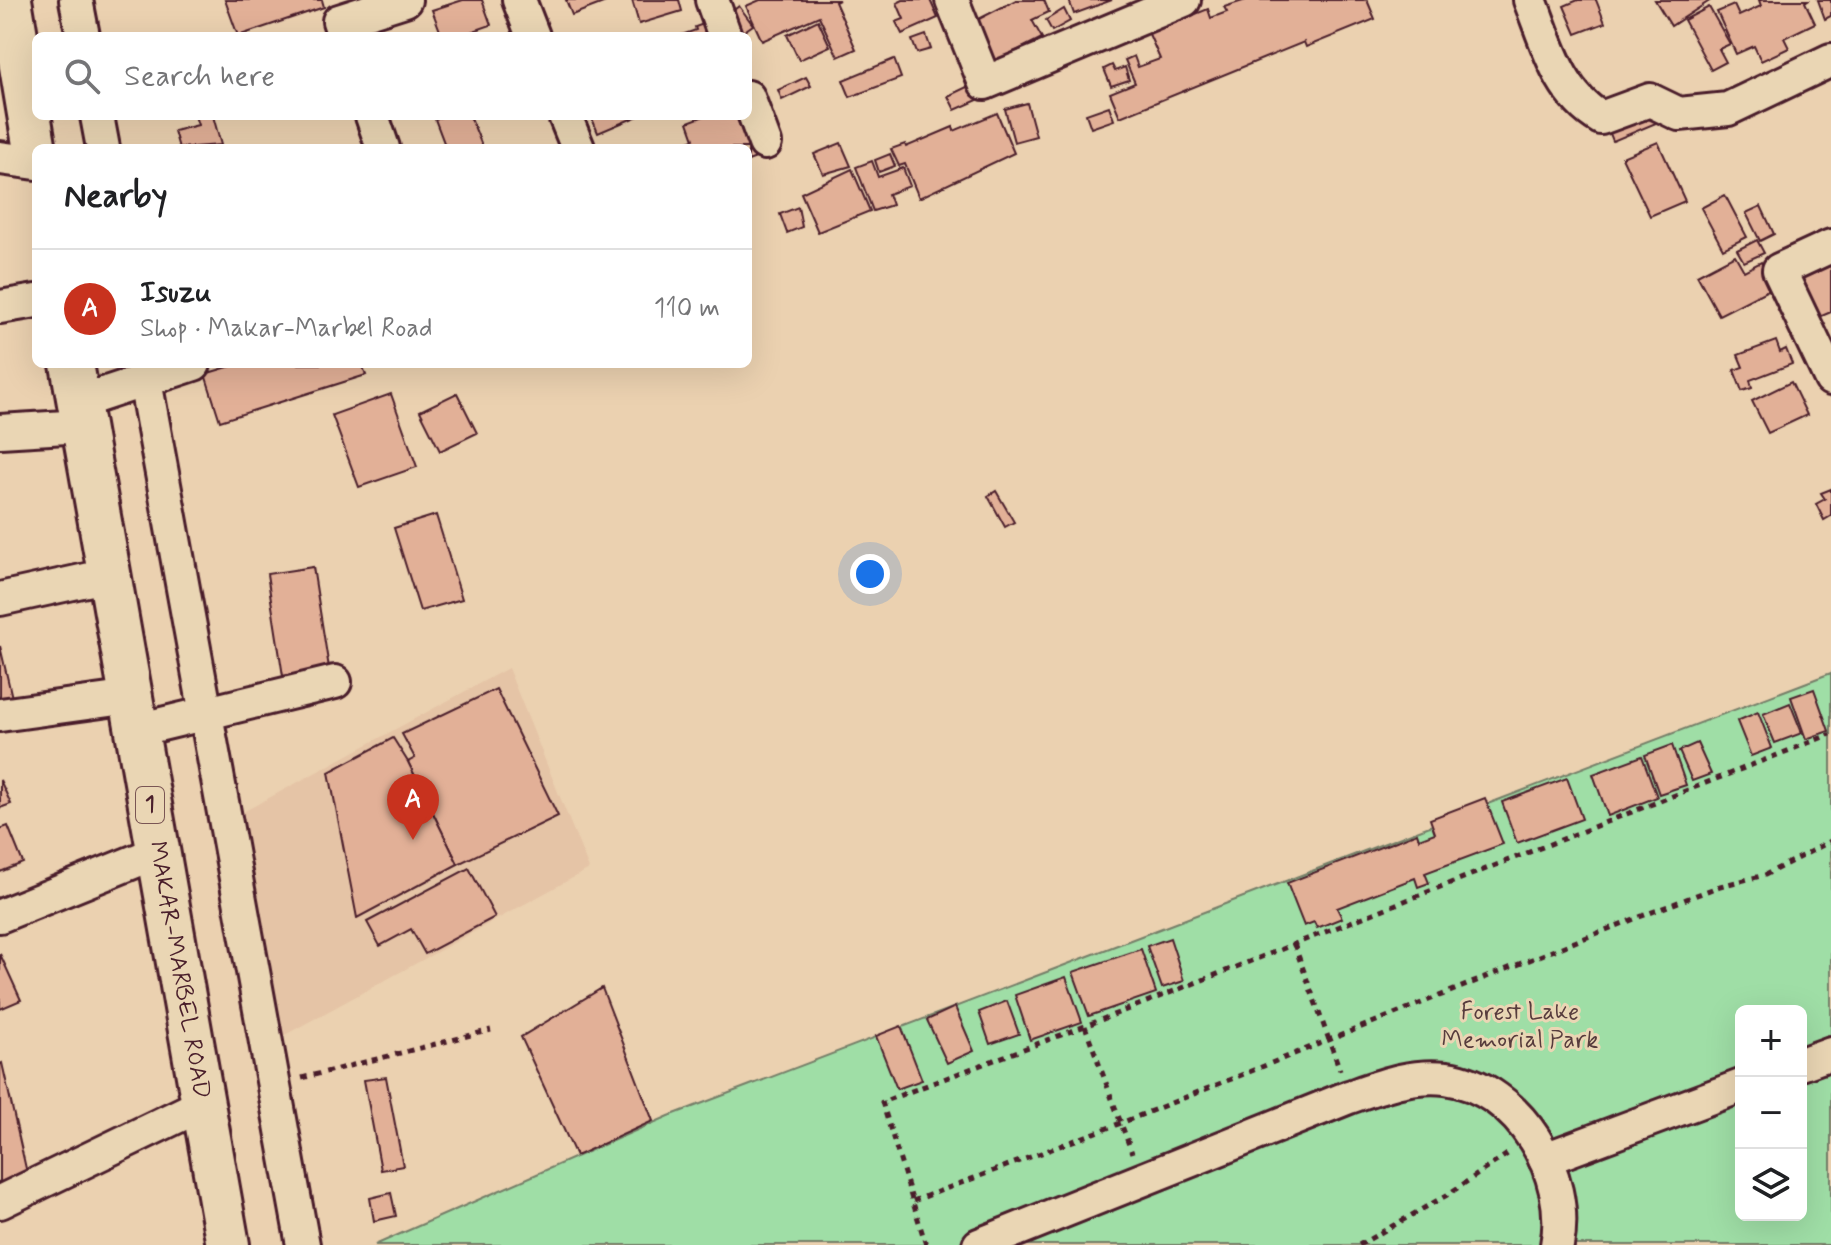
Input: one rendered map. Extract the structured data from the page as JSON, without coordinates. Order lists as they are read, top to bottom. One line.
{"streets":{"main road":["1","MAKAR-MARBEL ROAD"]},"parks":["Forest Lake Memorial Park"],"page":{"search":"Search here","heading":"Nearby","list":[{"mark":"A","name":"Isuzu","note":"Shop · Makar-Marbel Road","value":"110 m"}],"pins":"A","map_buttons":["+","−"]}}
